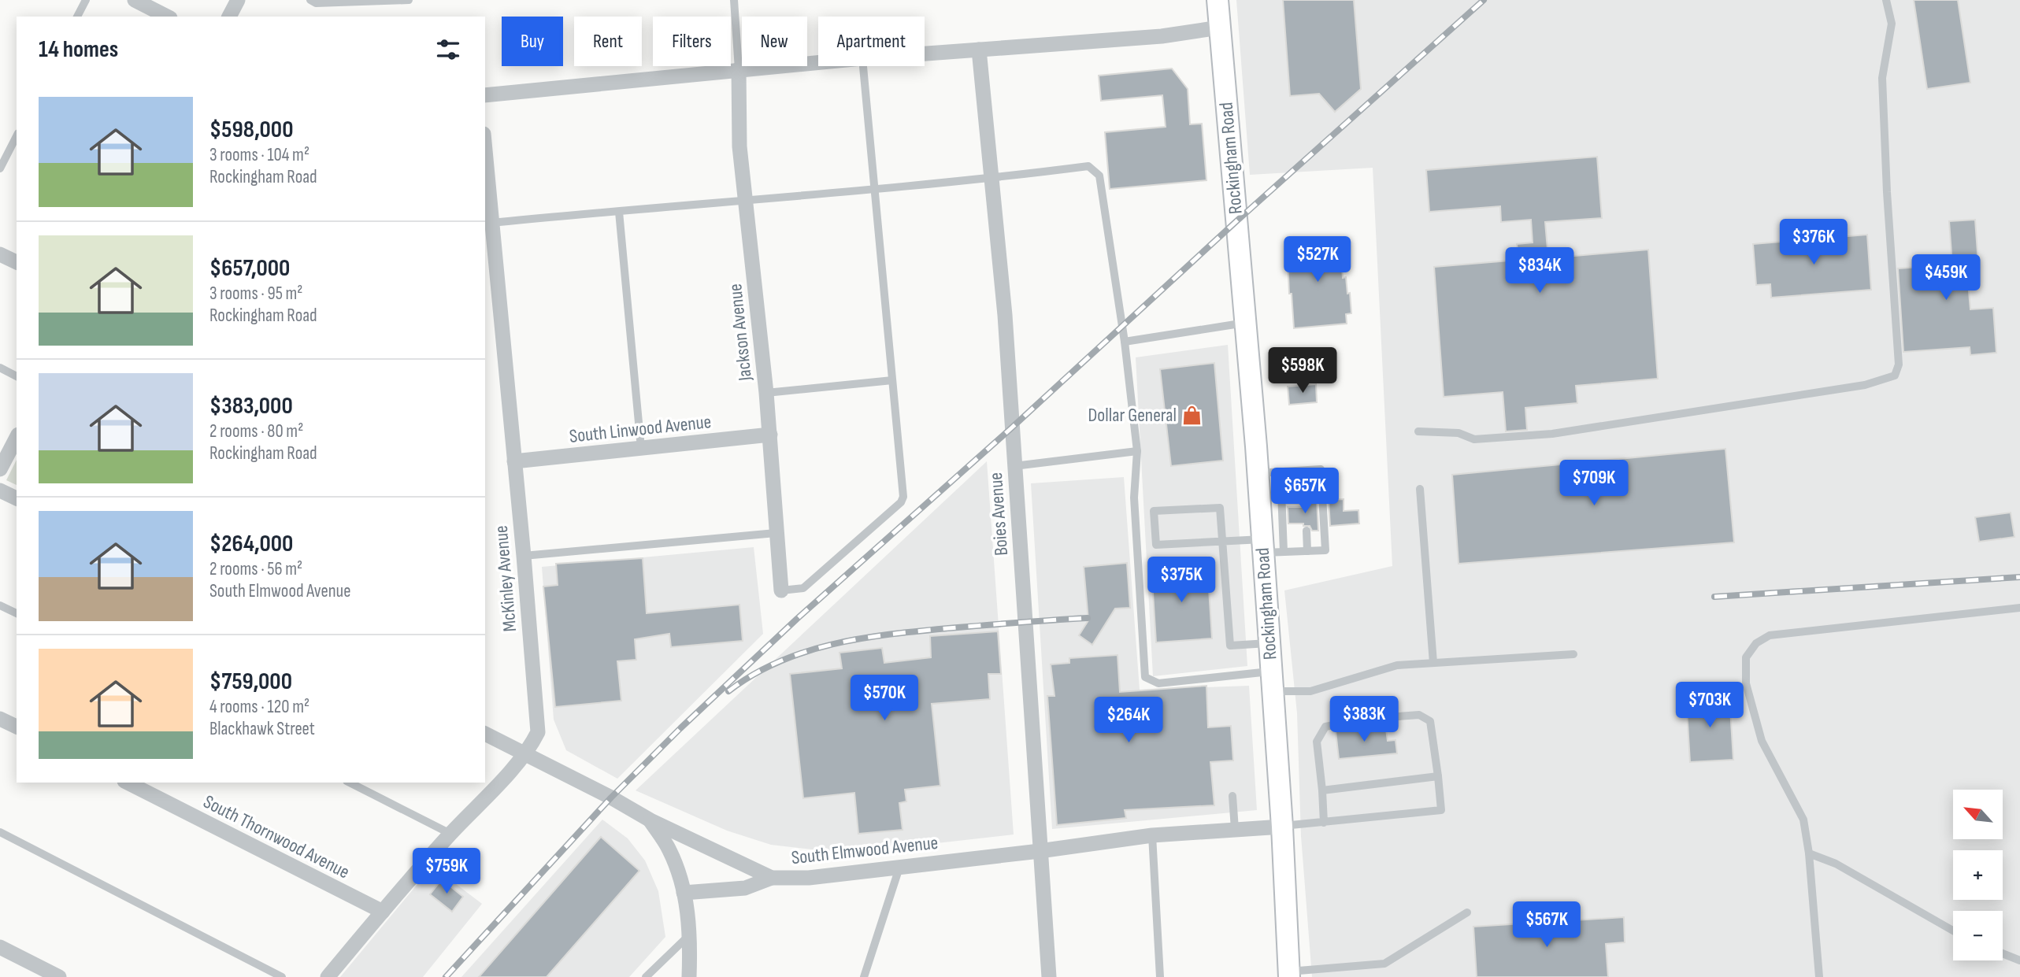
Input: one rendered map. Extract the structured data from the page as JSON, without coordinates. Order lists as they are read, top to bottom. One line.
{"streets":{"street":["Rockingham Road","Jackson Avenue","South Linwood Avenue","Boies Avenue","McKinley Avenue","South Thornwood Avenue","South Elmwood Avenue"]},"crossings":[["Rockingham Road","South Elmwood Avenue"],["Jackson Avenue","South Linwood Avenue"],["South Linwood Avenue","McKinley Avenue"],["Boies Avenue","South Elmwood Avenue"],["McKinley Avenue","South Thornwood Avenue"],["McKinley Avenue","South Elmwood Avenue"]],"places":{"shop":["Dollar General"]},"north":"top left","page":{"chip":["Buy","Rent","Filters","New","Apartment"],"heading":"14 homes","list":[{"name":"$598,000","note":"3 rooms · 104 m² · Rockingham Road"},{"name":"$657,000","note":"3 rooms · 95 m² · Rockingham Road"},{"name":"$383,000","note":"2 rooms · 80 m² · Rockingham Road"},{"name":"$264,000","note":"2 rooms · 56 m² · South Elmwood Avenue"},{"name":"$759,000","note":"4 rooms · 120 m² · Blackhawk Street"}],"price":["$376K","$527K","$834K","$459K","$598K","$709K","$657K","$375K","$570K","$703K","$383K","$264K","$759K","$567K"],"map_buttons":["+","−"]}}
